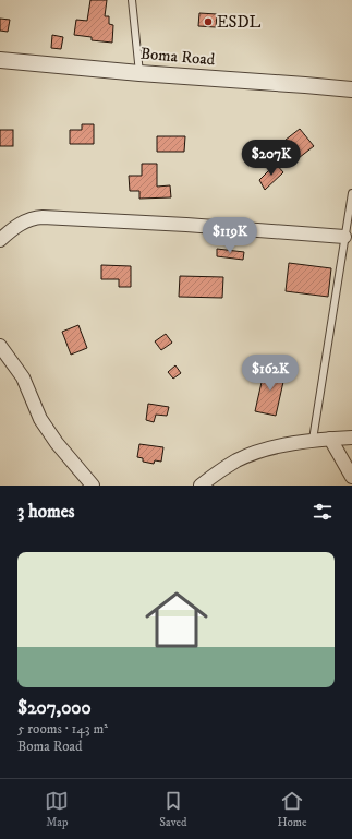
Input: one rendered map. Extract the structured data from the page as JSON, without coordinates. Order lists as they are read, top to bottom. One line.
{"streets":{"street":["Boma Road"]},"places":["ESDL"],"page":{"price":["$207K","$119K","$162K"],"heading":"3 homes","list":[{"name":"$207,000","note":"5 rooms · 143 m² · Boma Road"}],"tabs":["Map","Saved","Home"]}}
